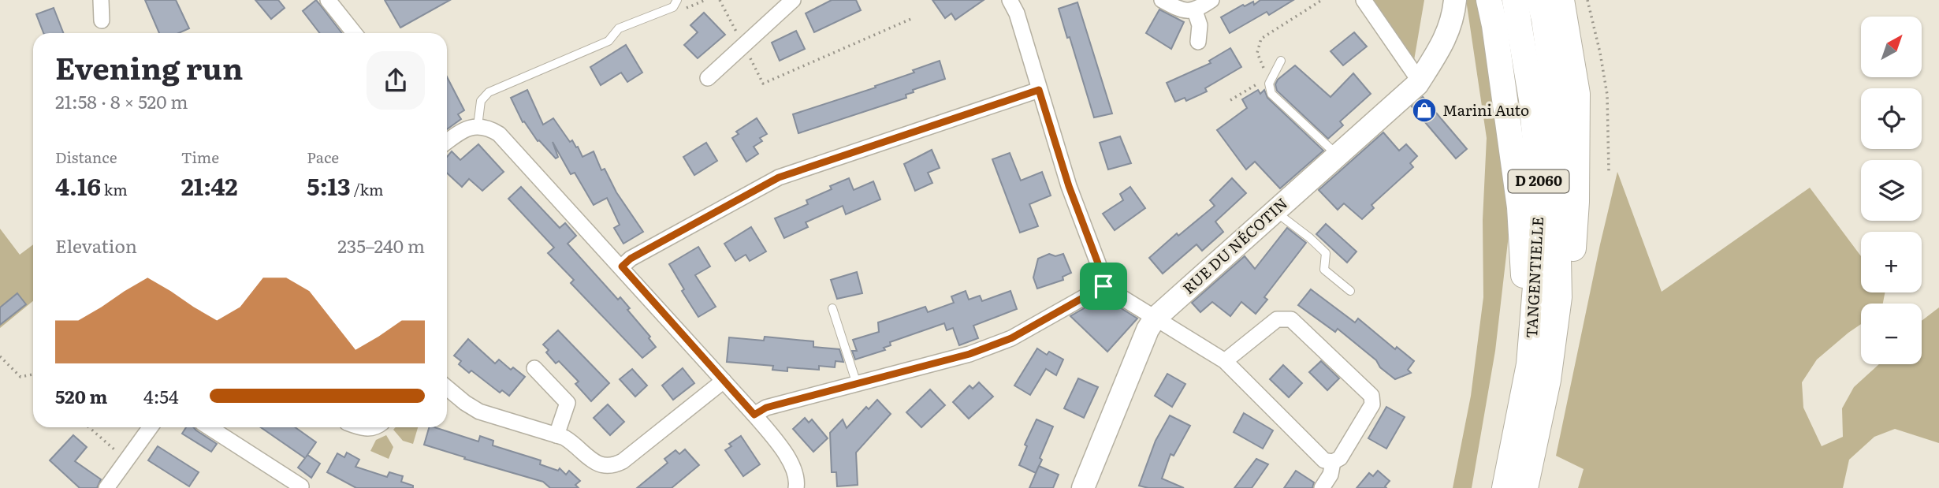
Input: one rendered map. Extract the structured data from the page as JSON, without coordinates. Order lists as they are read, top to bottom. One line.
{"streets":{"main road":["D 2060","TANGENTIELLE"],"street":["RUE DU NÉCOTIN"]},"crossings":[["D 2060","TANGENTIELLE"]],"places":{"shop":["Marini Auto"]},"north":"top right","page":{"map_buttons":["+","−"],"heading":["Evening run","21:58 · 8 × 520 m"],"stats":[["Distance","4.16 km"],["Time","21:42"],["Pace","5:13 /km"]],"chart":["Elevation","235–240 m"],"list":[{"name":"520 m","note":"4:54"}]}}
